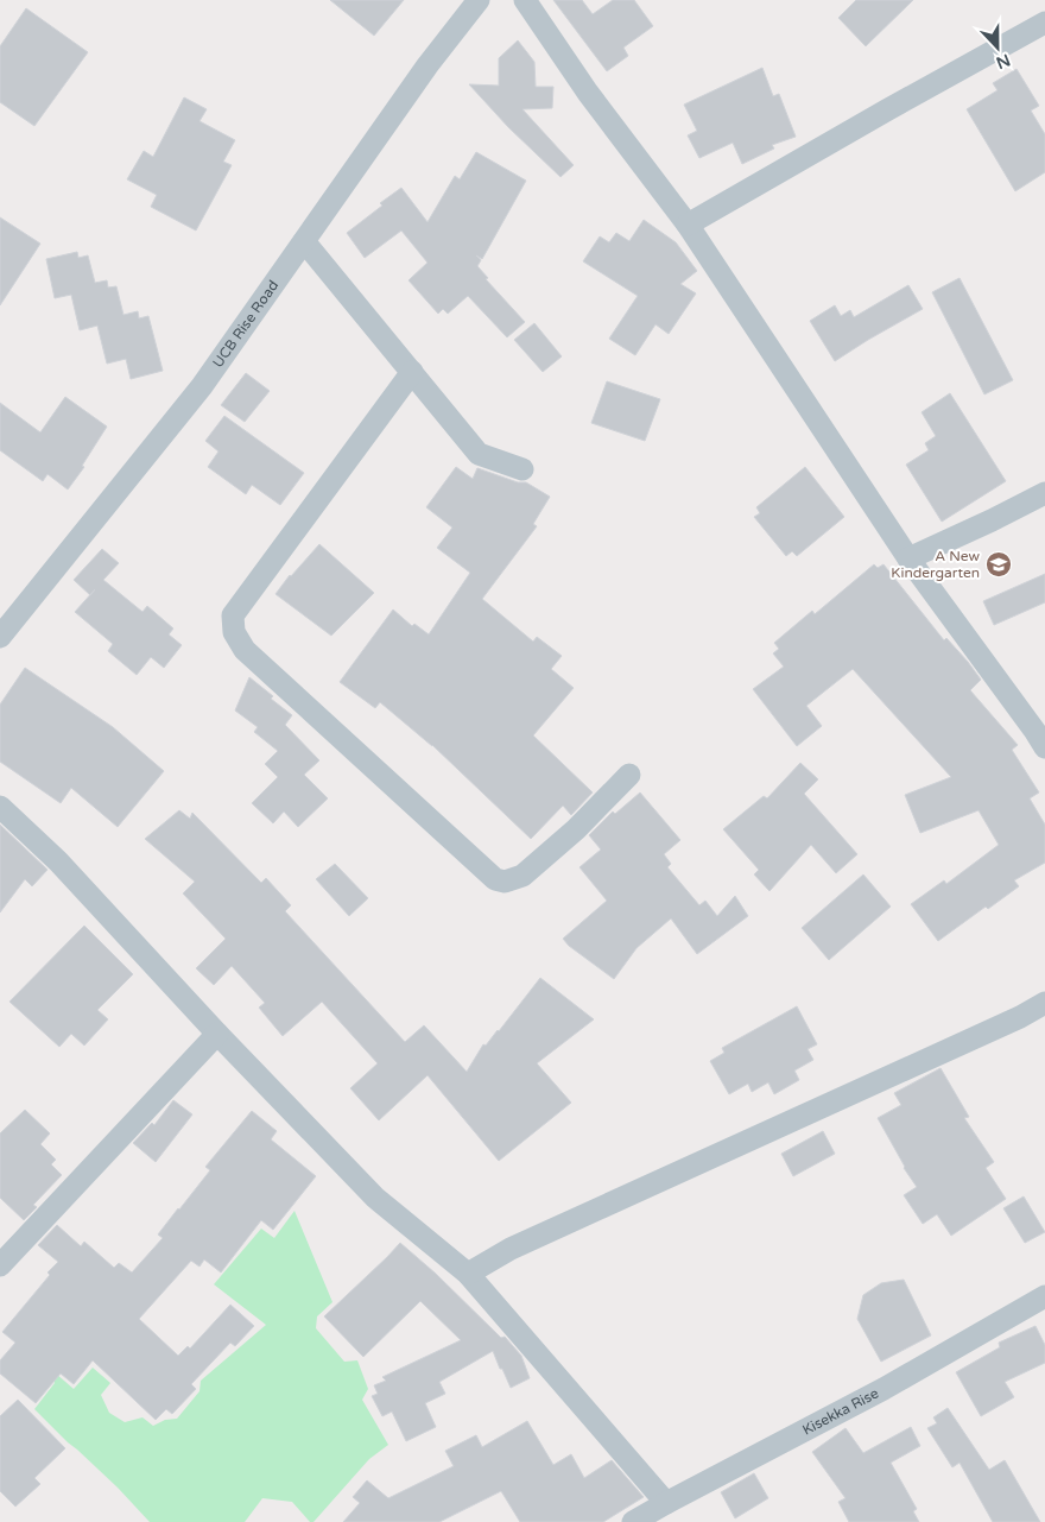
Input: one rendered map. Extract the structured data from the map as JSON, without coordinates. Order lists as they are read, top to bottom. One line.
{"streets":{"street":["UCB Rise Road","Kisekka Rise"]},"places":{"school or university":["A New Kindergarten"]},"north":"bottom"}
